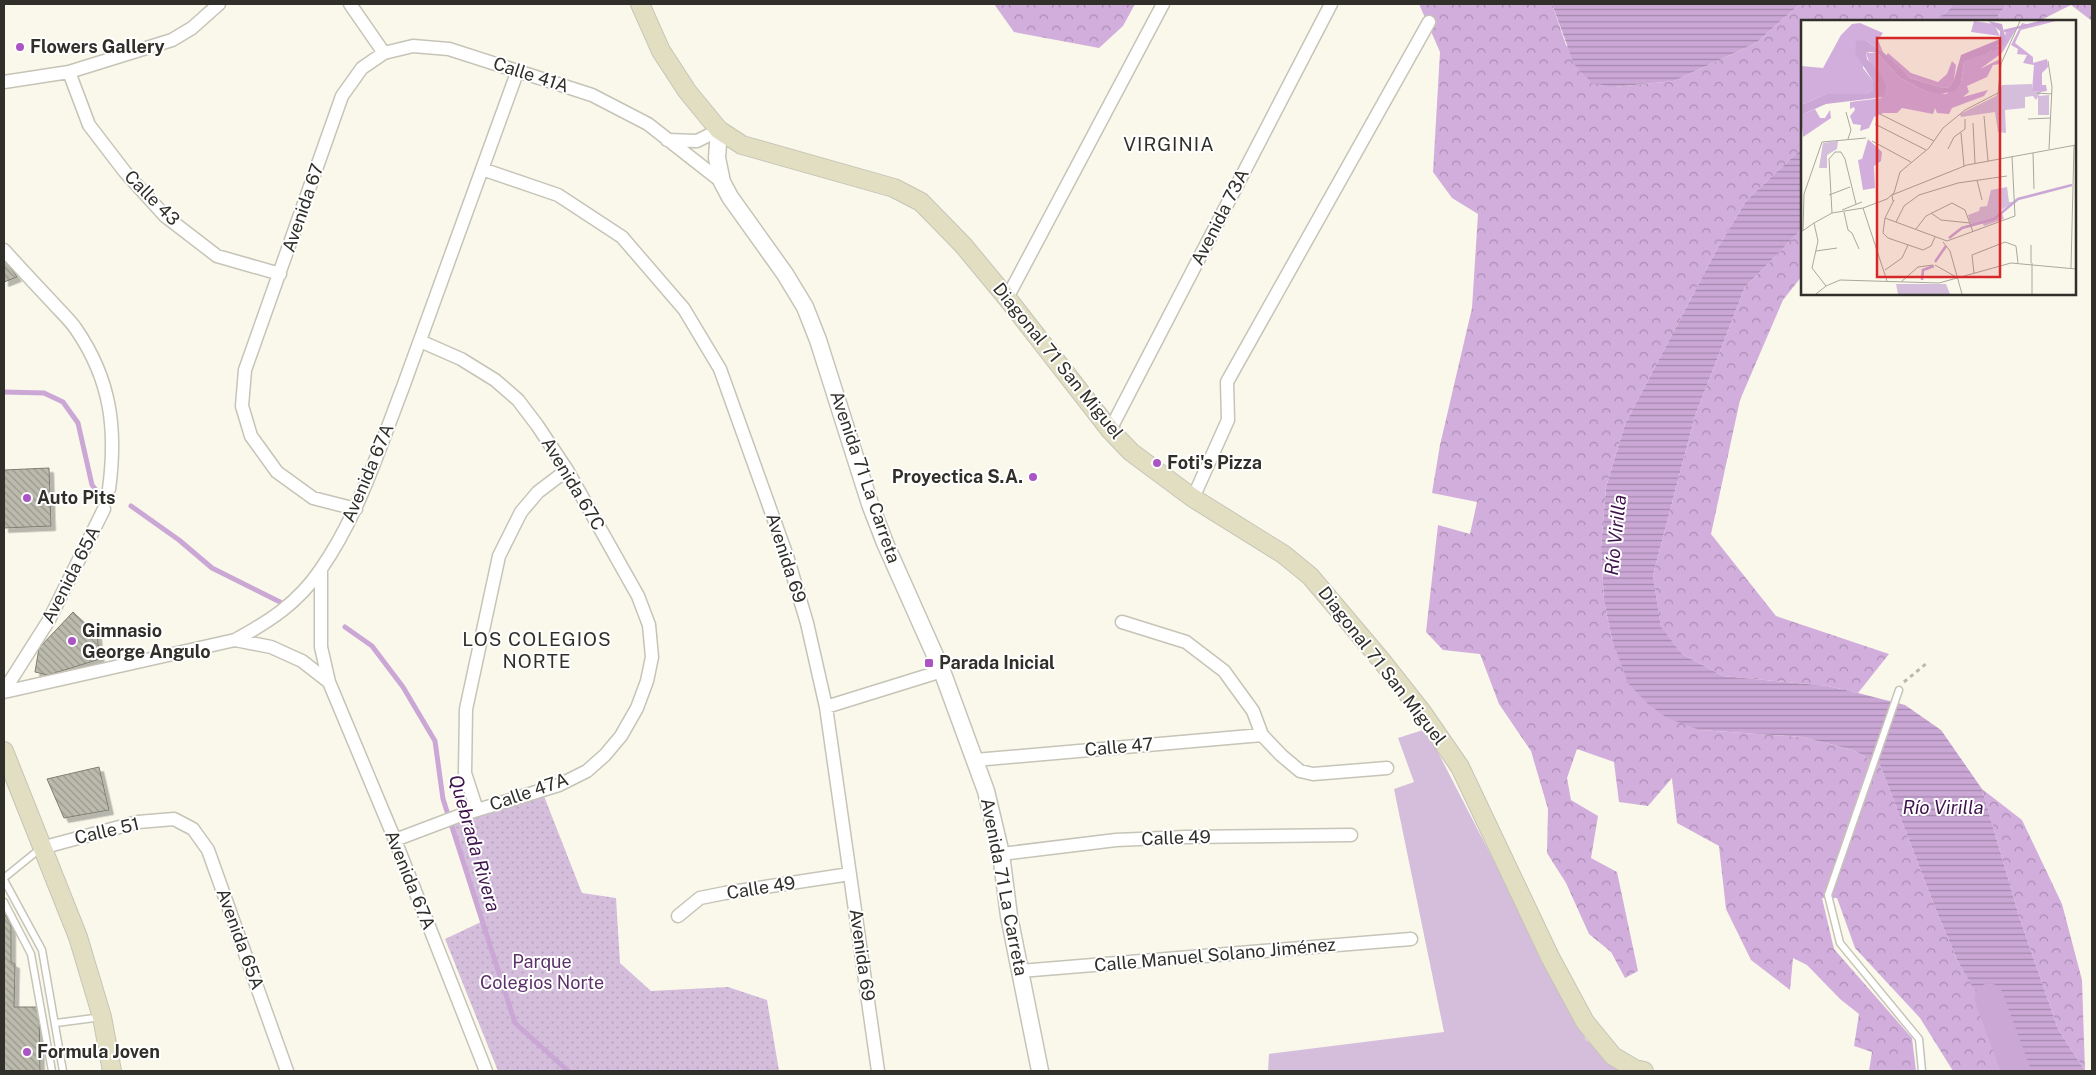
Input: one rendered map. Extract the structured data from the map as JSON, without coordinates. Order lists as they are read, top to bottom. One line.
{"streets":{"main road":["Diagonal 71 San Miguel"],"street":["Calle 41A","Calle 43","Avenida 67","Avenida 73A","Avenida 67A","Avenida 71 La Carreta","Avenida 67C","Avenida 69","Avenida 65A","Calle 47","Calle 47A","Calle 51","Calle 49","Calle Manuel Solano Jiménez"]},"crossings":[["Calle 41A","Avenida 67"],["Calle 41A","Avenida 67A"],["Calle 41A","Avenida 71 La Carreta"],["Calle 43","Avenida 67"],["Avenida 67","Avenida 67A"],["Avenida 73A","Diagonal 71 San Miguel"],["Diagonal 71 San Miguel","Avenida 71 La Carreta"],["Avenida 67A","Avenida 67C"],["Avenida 67A","Avenida 69"],["Avenida 67A","Calle 47A"],["Avenida 71 La Carreta","Calle 47"],["Avenida 71 La Carreta","Calle 49"],["Avenida 71 La Carreta","Calle Manuel Solano Jiménez"],["Avenida 67C","Calle 47A"],["Avenida 69","Calle 49"],["Avenida 65A","Calle 51"]],"districts":["VIRGINIA","LOS COLEGIOS NORTE"],"water":["Río Virilla","Quebrada Rivera"],"parks":["Parque Colegios Norte"],"places":{"other":["Flowers Gallery","Foti's Pizza","Proyectica S.A.","Auto Pits","Gimnasio George Angulo","Formula Joven"],"transit":["Parada Inicial"]}}
